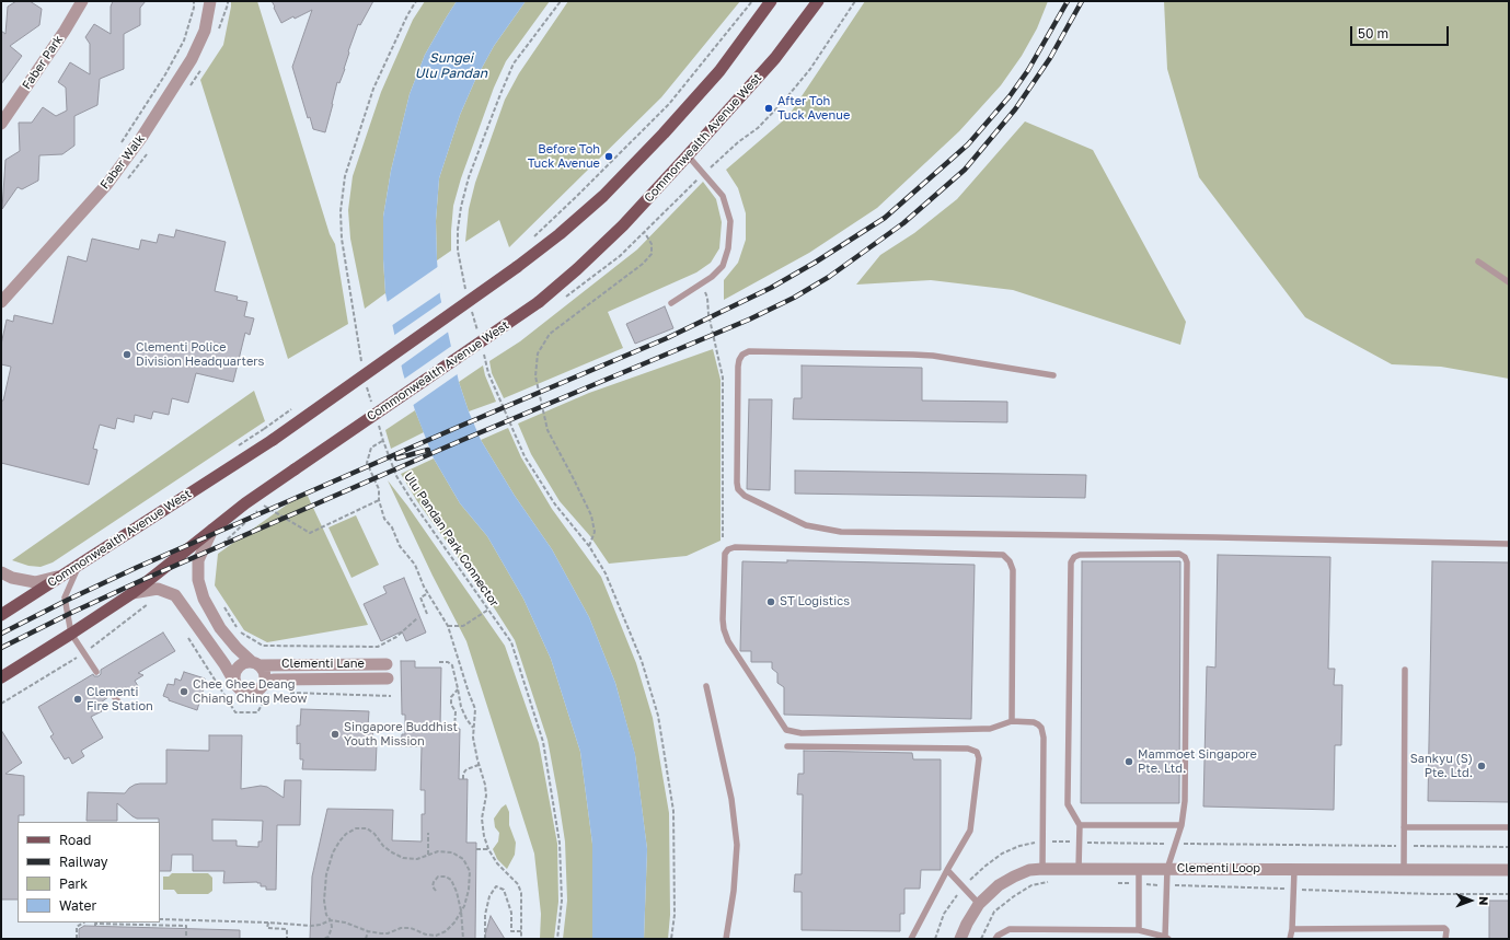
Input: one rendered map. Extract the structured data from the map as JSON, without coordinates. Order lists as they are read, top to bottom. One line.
{"streets":{"main road":["Commonwealth Avenue West"],"street":["Faber Park","Faber Walk","Clementi Lane","Clementi Loop"],"path":["Ulu Pandan Park Connector"]},"crossings":[["Commonwealth Avenue West","Clementi Lane"]],"water":["Sungei Ulu Pandan"],"places":["After Toh Tuck Avenue","Before Toh Tuck Avenue","Clementi Police Division Headquarters","ST Logistics","Chee Ghee Deang Chiang Ching Meow","Clementi Fire Station","Singapore Buddhist Youth Mission","Mammoet Singapore Pte. Ltd.","Sankyu (S) Pte. Ltd."],"legend":["Road","Railway","Park","Water"],"scale_bar":"50 m","north":"right"}
